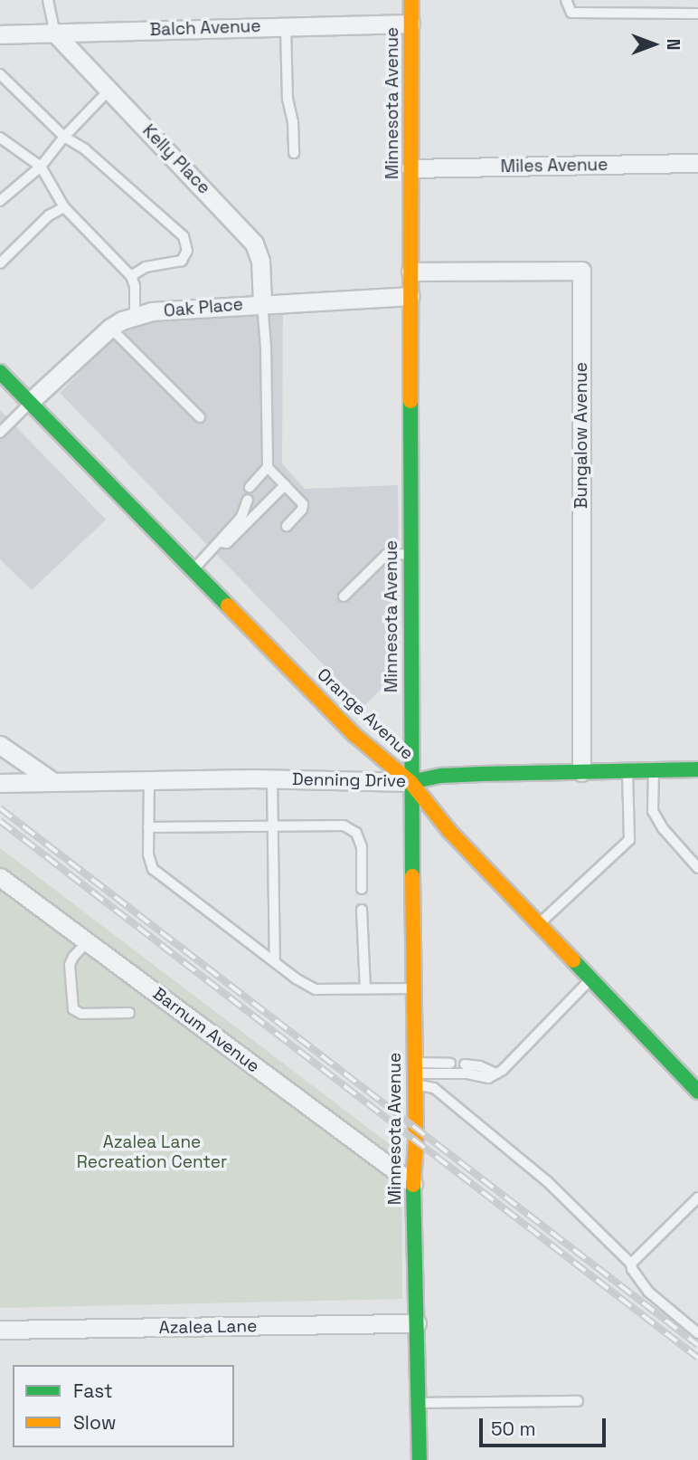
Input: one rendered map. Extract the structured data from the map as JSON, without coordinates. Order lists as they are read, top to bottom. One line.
{"streets":{"street":["Balch Avenue","Minnesota Avenue","Kelly Place","Miles Avenue","Oak Place","Bungalow Avenue","Orange Avenue","Denning Drive","Barnum Avenue","Azalea Lane"]},"crossings":[["Balch Avenue","Minnesota Avenue"],["Balch Avenue","Kelly Place"],["Minnesota Avenue","Miles Avenue"],["Minnesota Avenue","Oak Place"],["Minnesota Avenue","Bungalow Avenue"],["Minnesota Avenue","Orange Avenue"],["Minnesota Avenue","Denning Drive"],["Minnesota Avenue","Barnum Avenue"],["Minnesota Avenue","Azalea Lane"],["Kelly Place","Oak Place"],["Oak Place","Orange Avenue"],["Bungalow Avenue","Denning Drive"],["Orange Avenue","Denning Drive"]],"parks":["Azalea Lane Recreation Center"],"legend":["Fast","Slow"],"scale_bar":"50 m","north":"right"}
